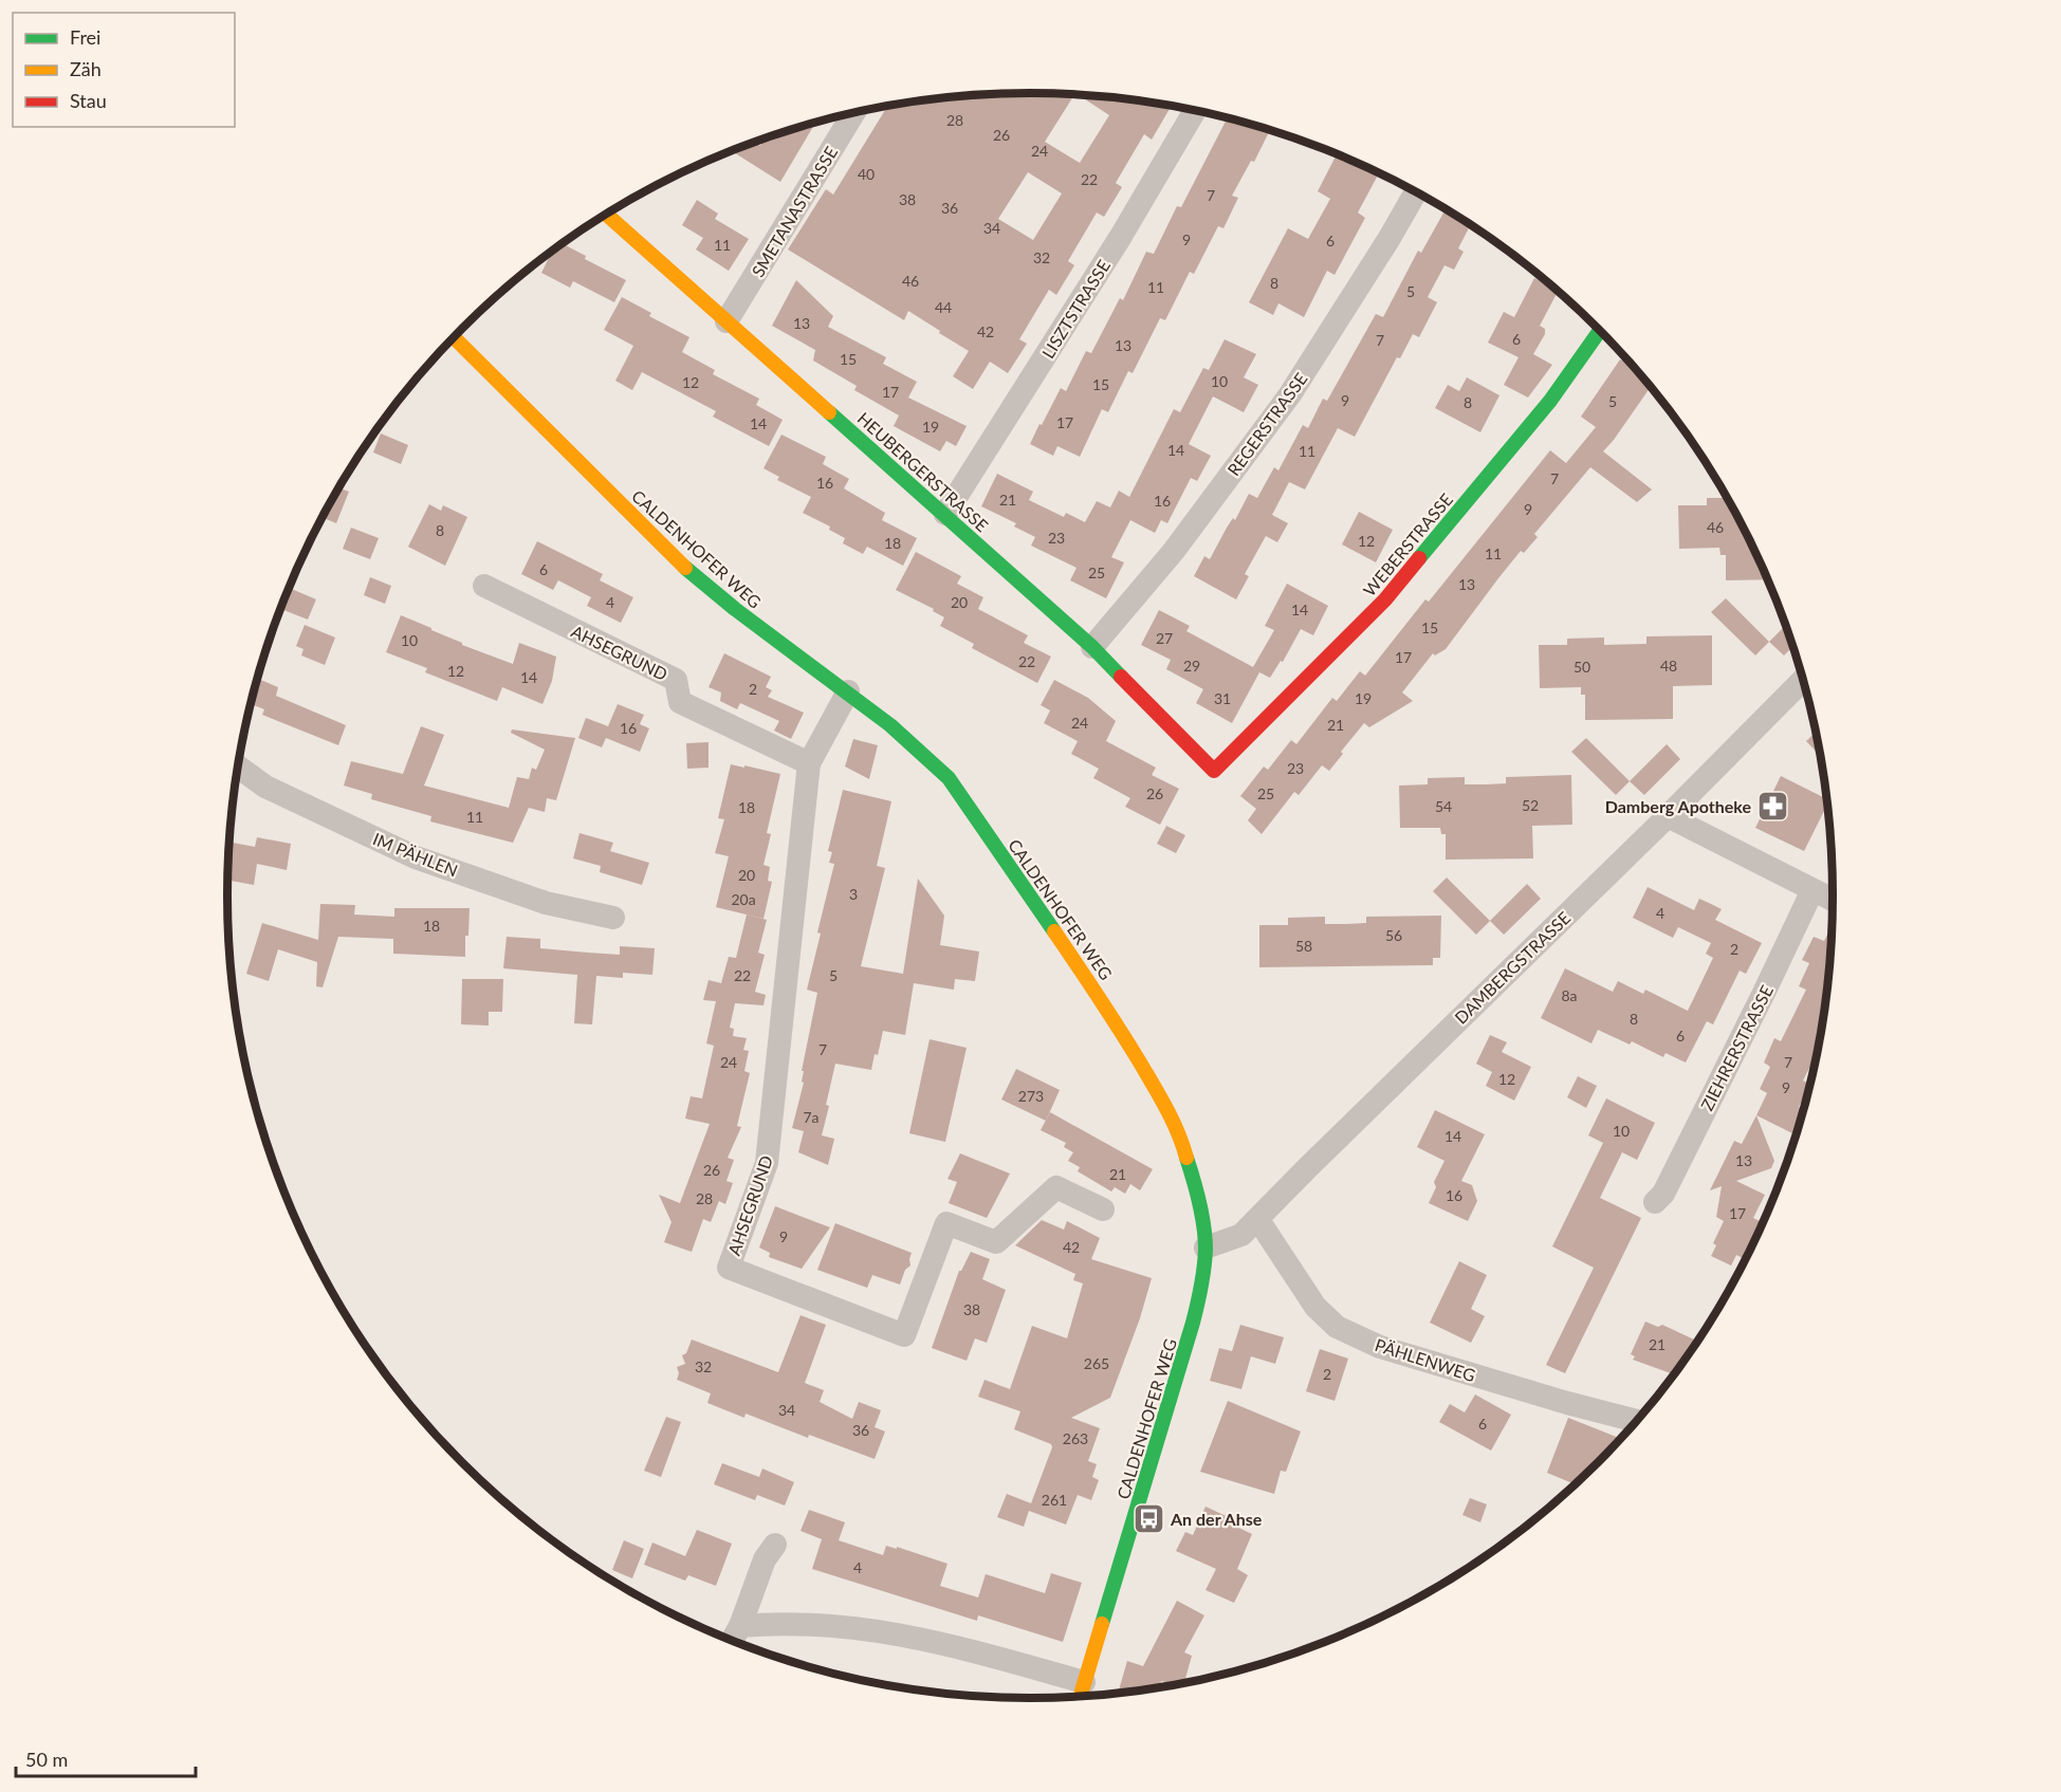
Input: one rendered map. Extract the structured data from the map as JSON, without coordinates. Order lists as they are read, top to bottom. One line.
{"streets":{"main road":["HEUBERGERSTRASSE","WEBERSTRASSE","CALDENHOFER WEG"],"street":["SMETANASTRASSE","LISZTSTRASSE","REGERSTRASSE","AHSEGRUND","IM PÄHLEN","DAMBERGSTRASSE","ZIEHRERSTRASSE","PÄHLENWEG"]},"crossings":[["SMETANASTRASSE","HEUBERGERSTRASSE"],["LISZTSTRASSE","HEUBERGERSTRASSE"],["REGERSTRASSE","HEUBERGERSTRASSE"],["HEUBERGERSTRASSE","WEBERSTRASSE"],["CALDENHOFER WEG","AHSEGRUND"],["CALDENHOFER WEG","DAMBERGSTRASSE"],["DAMBERGSTRASSE","PÄHLENWEG"]],"places":{"pharmacy":["Damberg Apotheke"],"bus stop":["An der Ahse"]},"house_numbers":["28","26","24","40","22","7","38","36","34","9","6","11","32","46","8","11","5","44","13","42","6","7","13","15","10","12","15","17","9","5","8","17","14","19","14","11","7","16","21","16","9","46","8","23","12","18","11","6","25","13","4","20","14","15","27","10","17","22","29","48","50","12","14","2","31","19","24","21","16","23","26","25","52","54","18","11","20","3","20a","4","18","56","58","2","22","5","8a","8","6","7","24","7","12","9","273","7a","10","14","13","26","21","16","28","17","9","42","38","21","265","32","2","34","6","36","263","261","4"],"legend":["Frei","Zäh","Stau"],"scale_bar":"50 m"}
